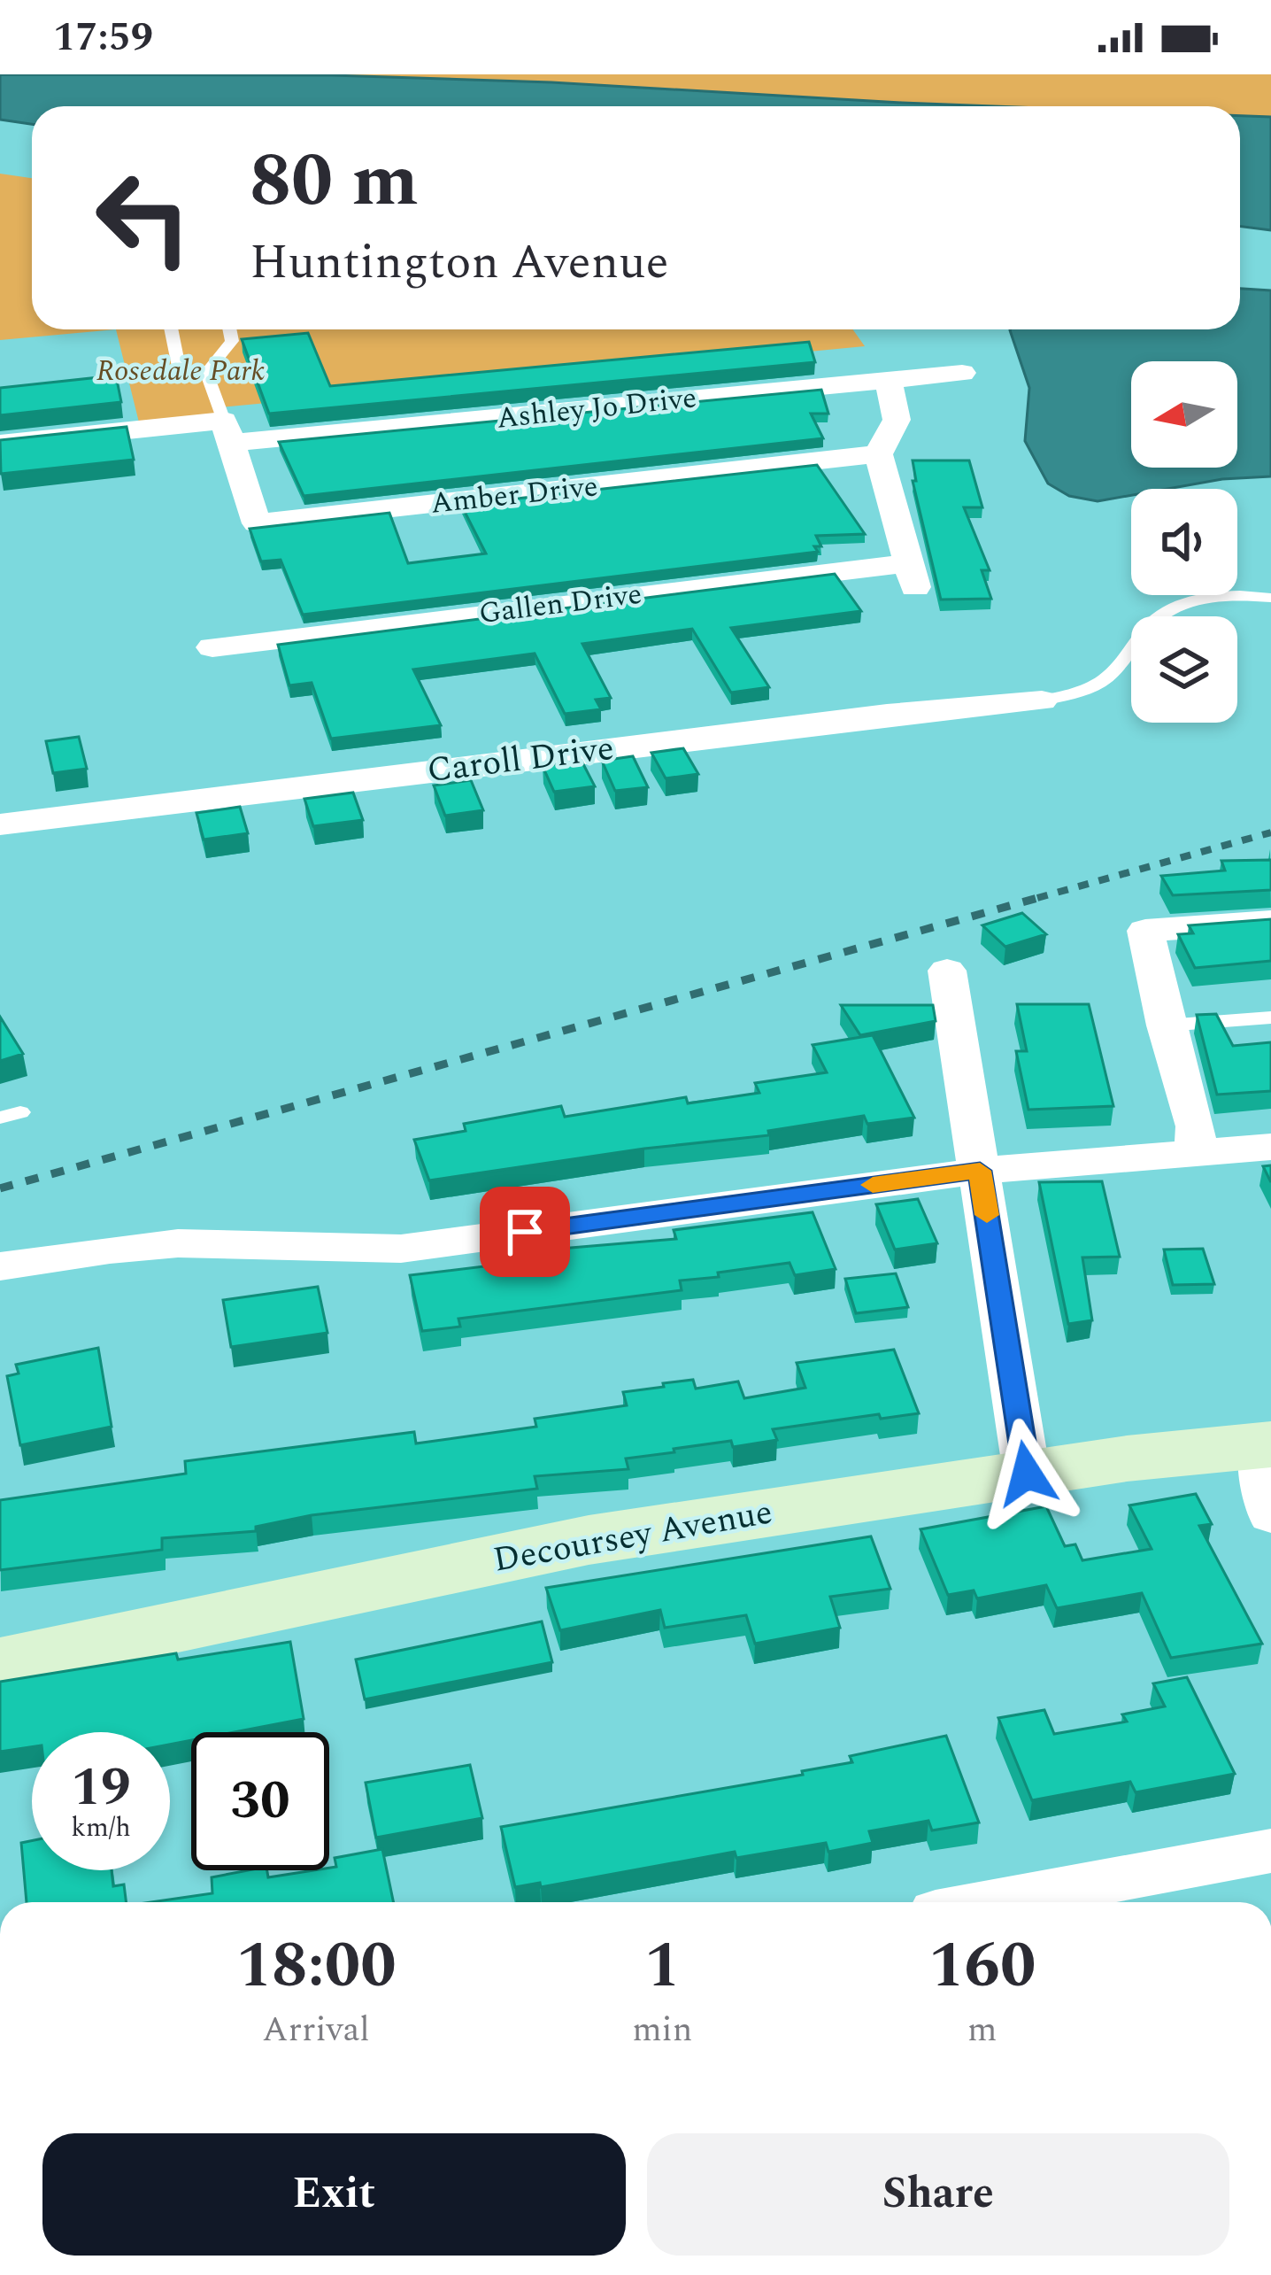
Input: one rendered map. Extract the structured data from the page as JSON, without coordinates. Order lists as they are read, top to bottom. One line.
{"streets":{"main road":["Decoursey Avenue"],"street":["Ashley Jo Drive","Amber Drive","Gallen Drive","Caroll Drive"]},"crossings":[["Ashley Jo Drive","Amber Drive"],["Amber Drive","Gallen Drive"]],"parks":["Rosedale Park"],"north":"left","page":{"status":"17:59","turn":["80 m","Huntington Avenue"],"speed":"19 km/h","limit":"30","eta":["18:00","Arrival","1","min","160","m"],"buttons":["Exit","Share"]}}
